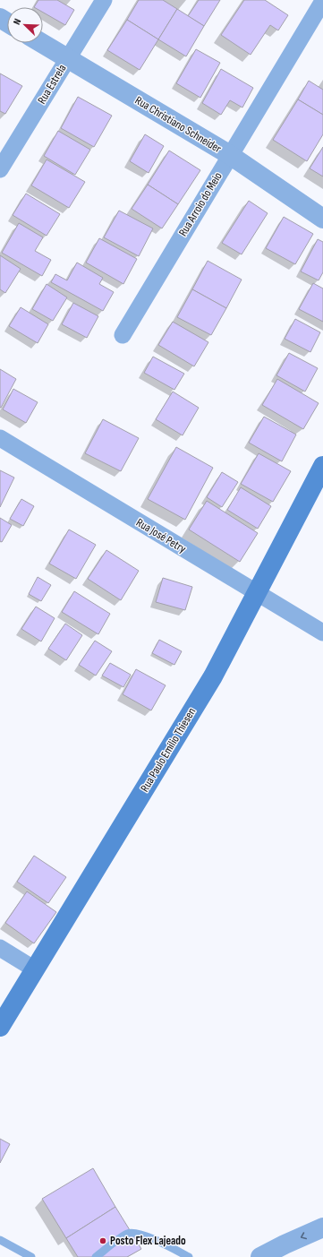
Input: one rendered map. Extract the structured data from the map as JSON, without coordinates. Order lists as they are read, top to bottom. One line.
{"streets":{"main road":["Rua Paulo Emílio Thiesen"],"street":["Rua Estrela","Rua Christiano Schneider","Rua Arroio do Meio","Rua José Petry"]},"crossings":[["Rua Estrela","Rua Christiano Schneider"],["Rua Christiano Schneider","Rua Arroio do Meio"],["Rua José Petry","Rua Paulo Emílio Thiesen"]],"places":["Posto Flex Lajeado"],"north":"top left"}
